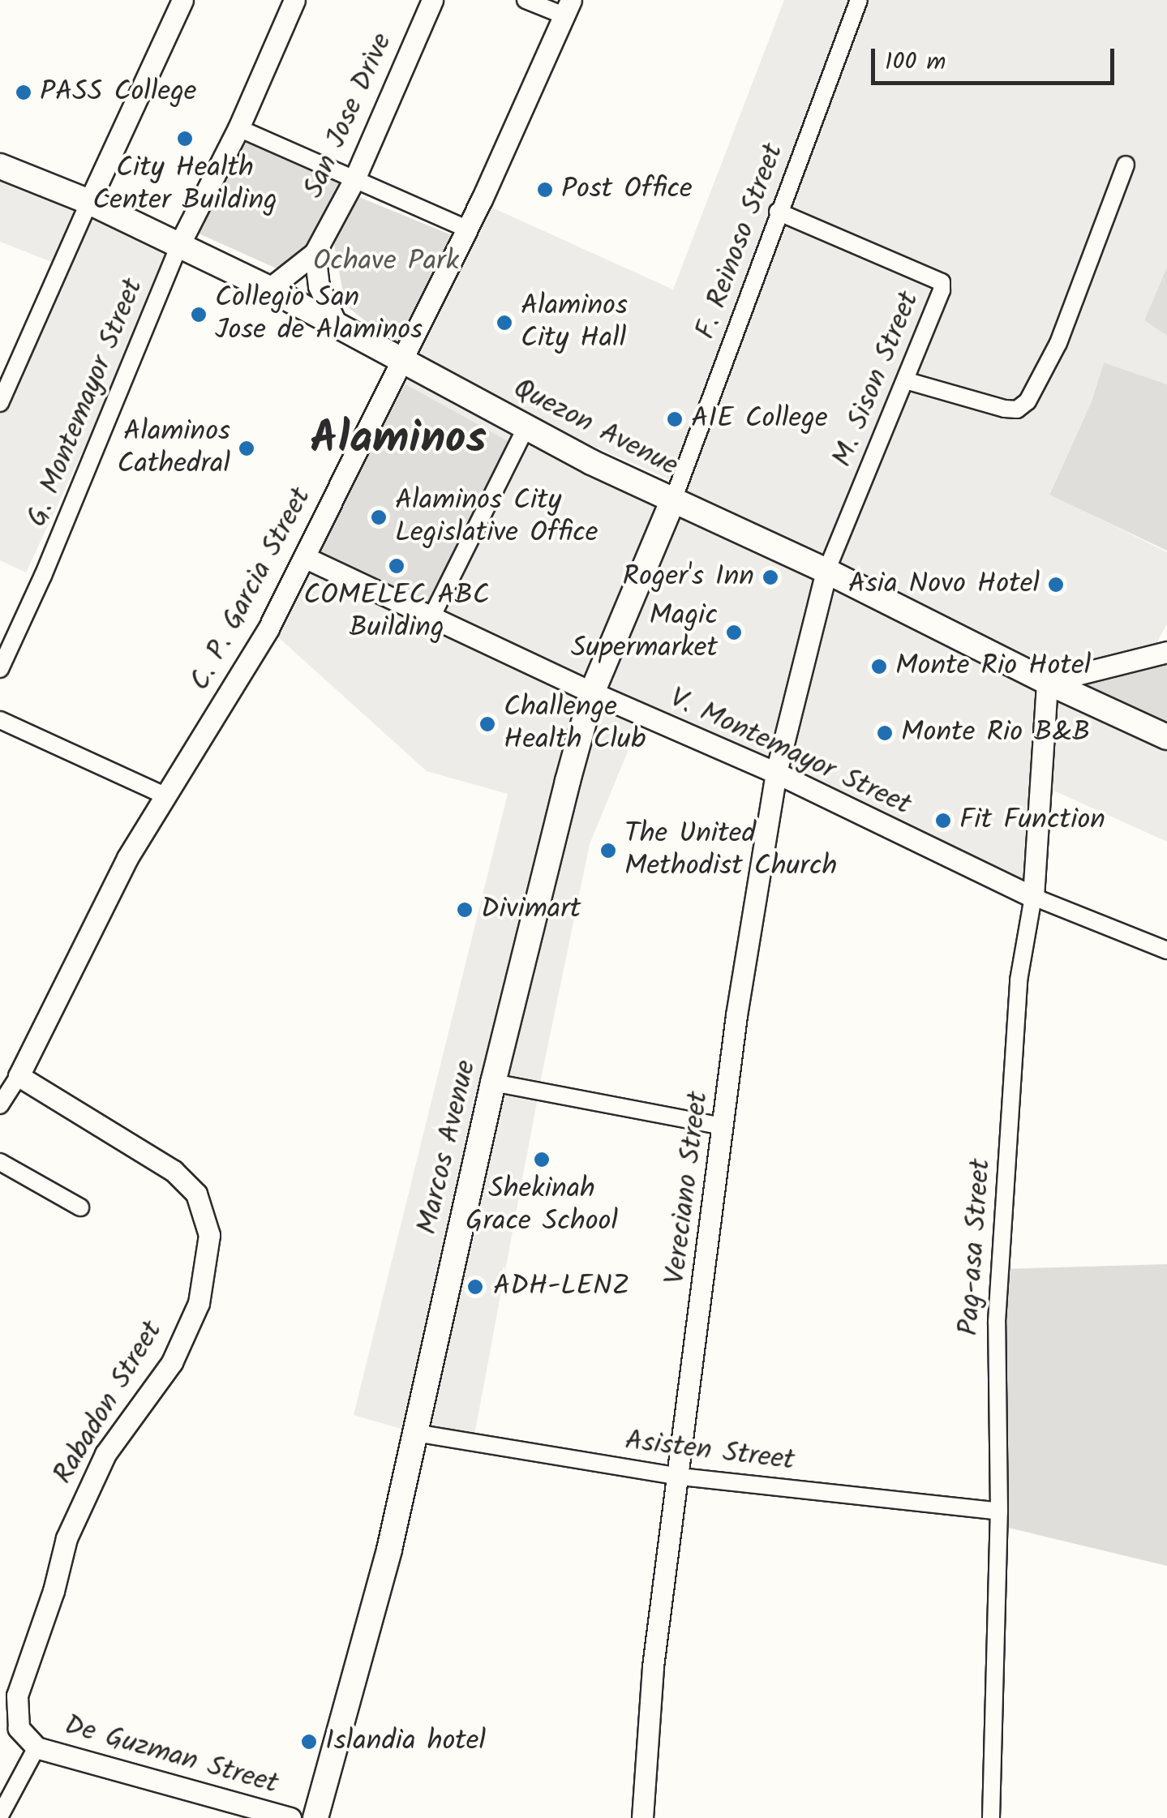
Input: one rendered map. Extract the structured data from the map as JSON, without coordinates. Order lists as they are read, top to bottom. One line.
{"streets":{"main road":["Quezon Avenue","Marcos Avenue"],"street":["San Jose Drive","F. Reinoso Street","M. Sison Street","G. Montemayor Street","C. P. Garcia Street","V. Montemayor Street","Vereciano Street","Pag-asa Street","Rabadon Street","Asisten Street","De Guzman Street"]},"crossings":[["San Jose Drive","Quezon Avenue"],["F. Reinoso Street","M. Sison Street"],["F. Reinoso Street","Quezon Avenue"],["F. Reinoso Street","Marcos Avenue"],["M. Sison Street","Quezon Avenue"],["M. Sison Street","Vereciano Street"],["G. Montemayor Street","Quezon Avenue"],["Quezon Avenue","C. P. Garcia Street"],["Quezon Avenue","Marcos Avenue"],["Quezon Avenue","Vereciano Street"],["Quezon Avenue","Pag-asa Street"],["C. P. Garcia Street","V. Montemayor Street"],["C. P. Garcia Street","Rabadon Street"],["V. Montemayor Street","Marcos Avenue"],["V. Montemayor Street","Vereciano Street"],["V. Montemayor Street","Pag-asa Street"],["Marcos Avenue","Asisten Street"],["Vereciano Street","Asisten Street"],["Pag-asa Street","Asisten Street"],["Rabadon Street","De Guzman Street"]],"districts":["Alaminos"],"parks":["Ochave Park"],"places":["PASS College","City Health Center Building","Post Office","Collegio San Jose de Alaminos","Alaminos City Hall","AIE College","Alaminos Cathedral","Alaminos City Legislative Office","COMELEC ABC Building","Roger's Inn","Asia Novo Hotel","Magic Supermarket","Monte Rio Hotel","Challenge Health Club","Monte Rio B&B","Fit Function","The United Methodist Church","Divimart","Shekinah Grace School","ADH-LENZ","Islandia hotel"],"scale_bar":"100 m"}
